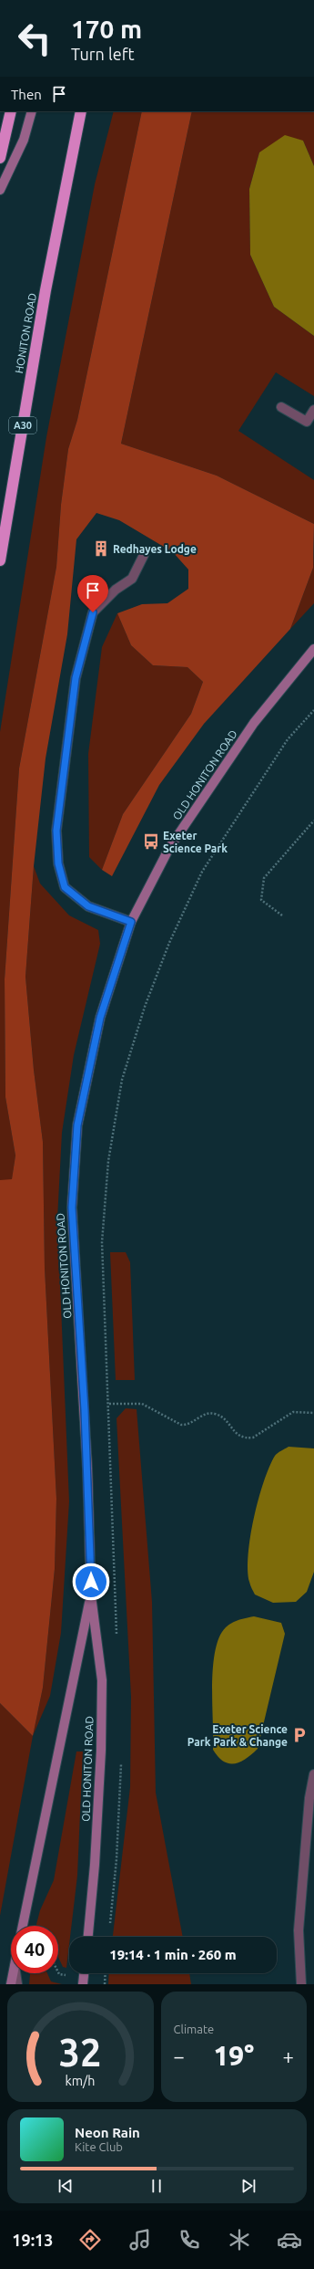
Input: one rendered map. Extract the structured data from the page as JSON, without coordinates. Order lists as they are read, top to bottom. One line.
{"streets":{"highway":["HONITON ROAD","A30"],"street":["OLD HONITON ROAD"]},"places":{"building":["Redhayes Lodge"],"bus stop":["Exeter Science Park"],"parking":["Exeter Science Park Park & Change"]},"page":{"turn":["170 m","Turn left"],"then":"Then","limit":"40","trip":"19:14 · 1 min · 260 m","tile":"Climate","heat":["−","19°","+"],"song":["Neon Rain","Kite Club"],"tabs":"19:13","gauge":["32","km/h"]}}
